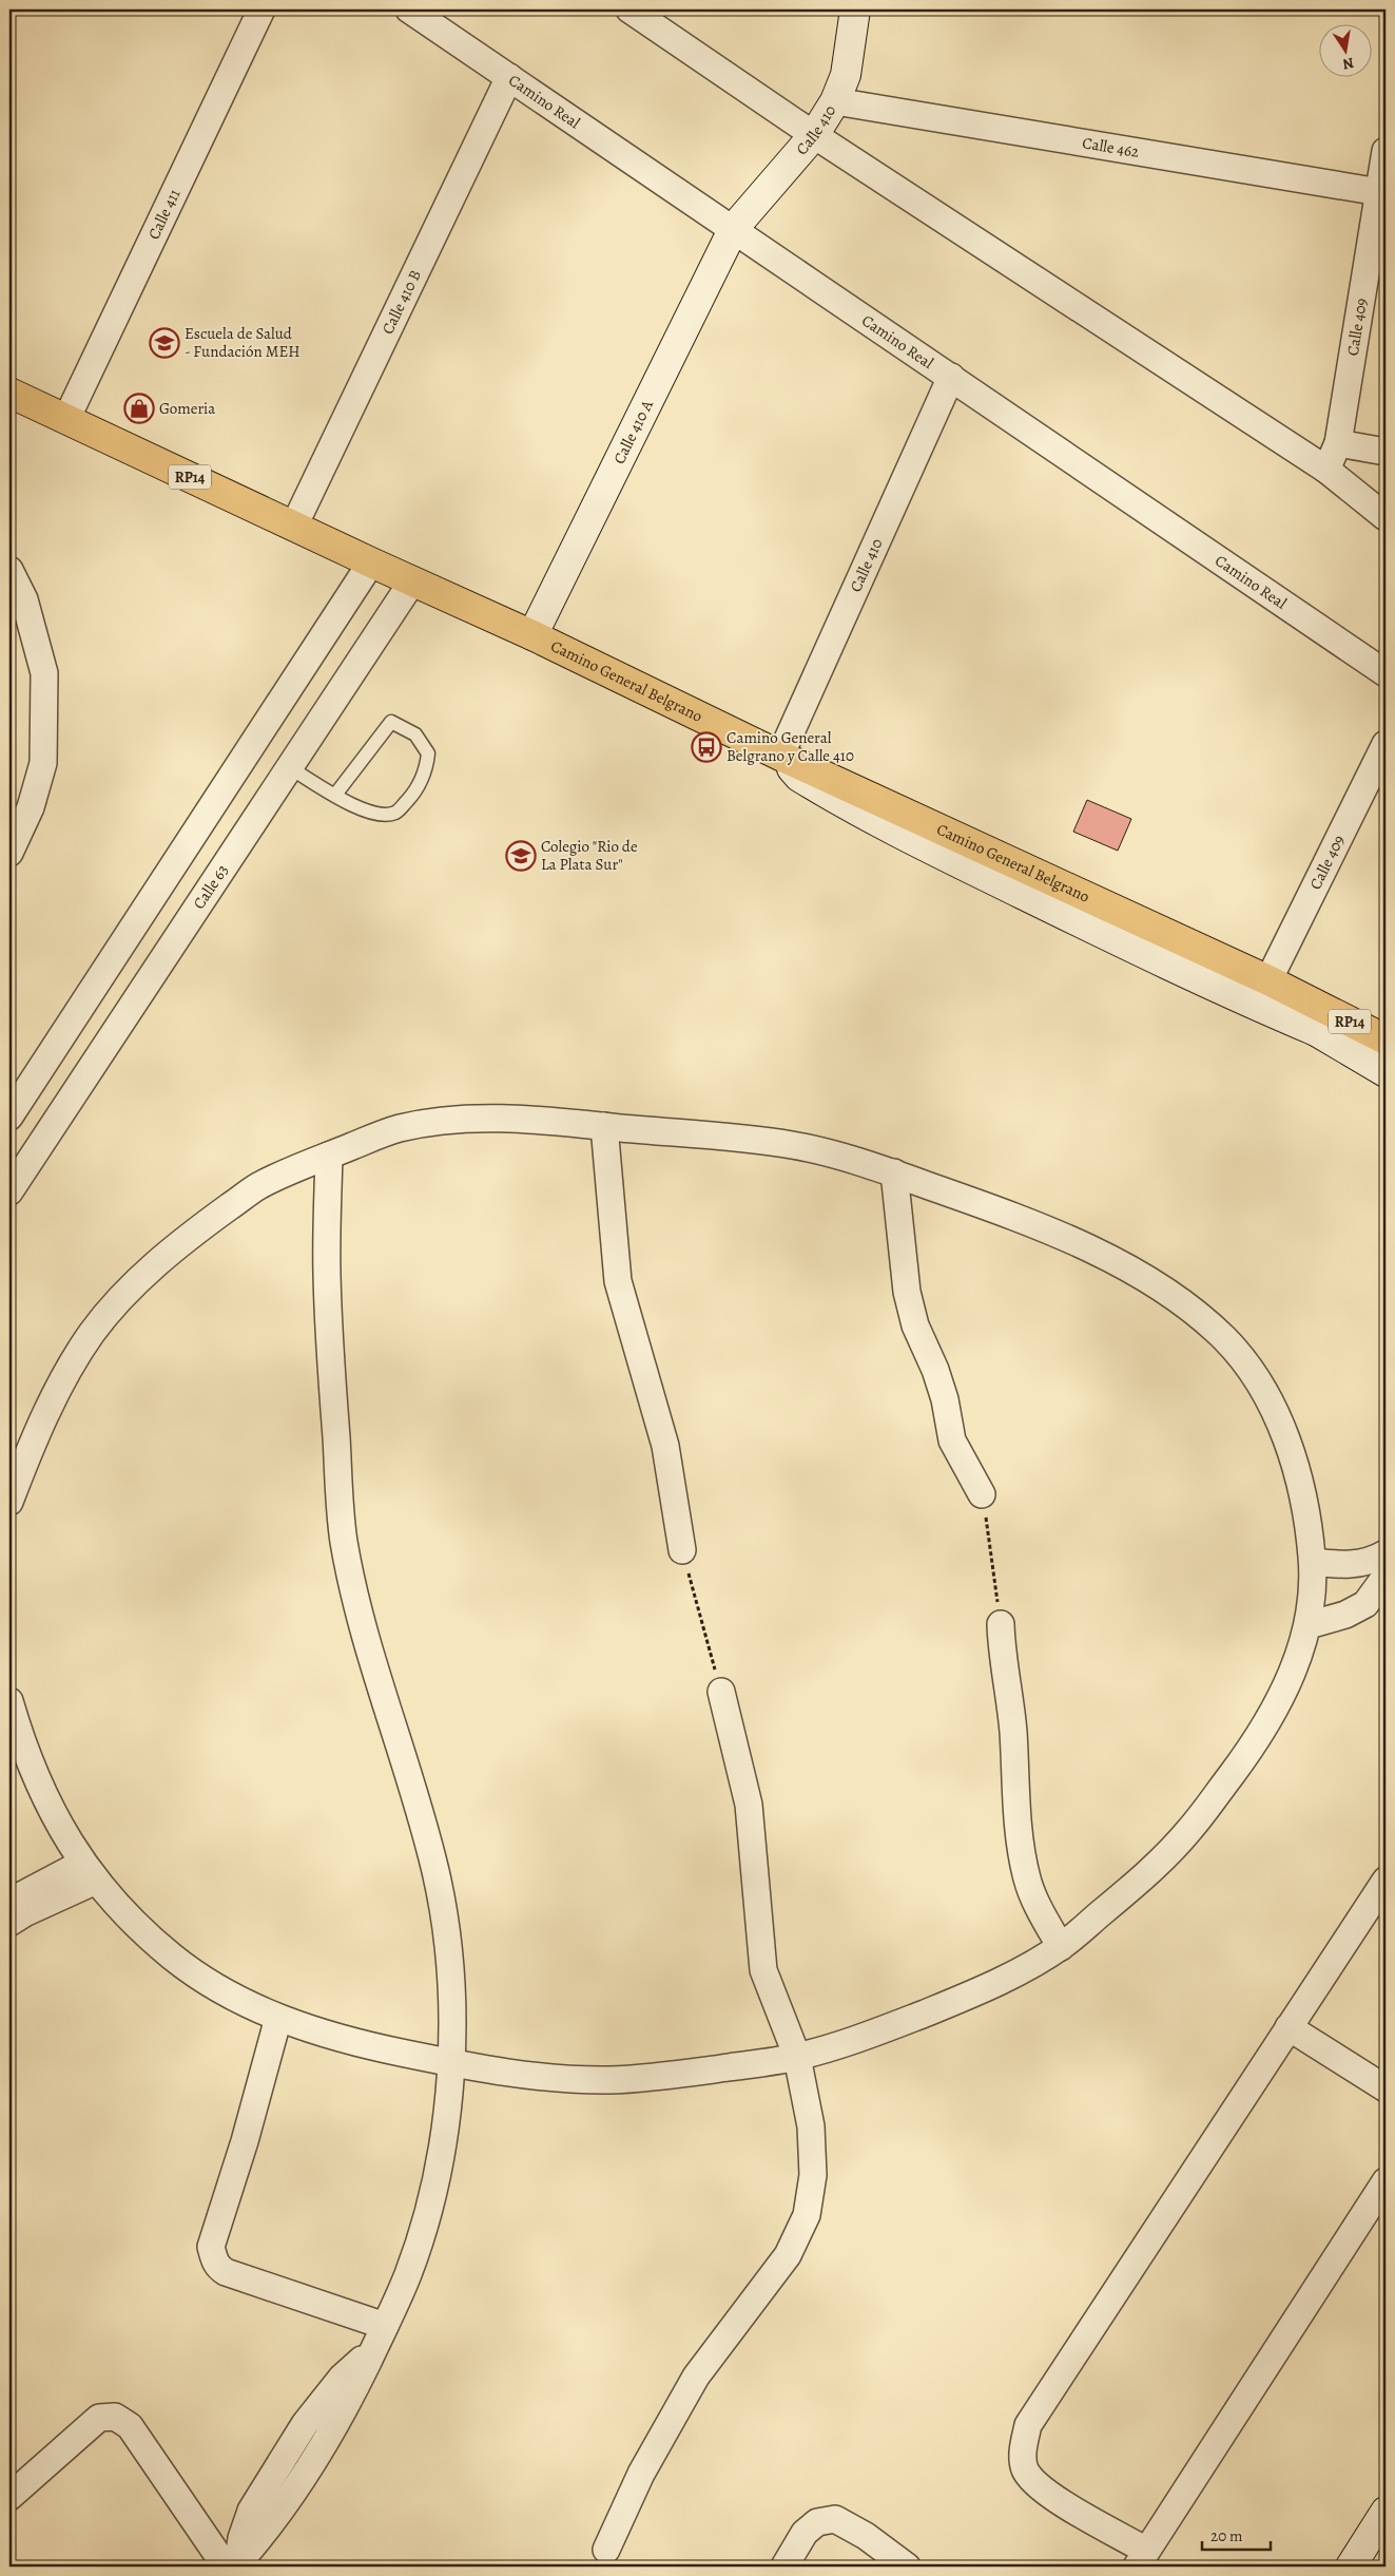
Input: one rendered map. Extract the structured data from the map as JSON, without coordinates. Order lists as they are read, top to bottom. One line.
{"streets":{"main road":["RP14","Camino General Belgrano"],"street":["Camino Real","Calle 410","Calle 462","Calle 411","Calle 410 B","Calle 409","Calle 410 A","Calle 63"]},"crossings":[["Camino Real","Calle 410"],["Camino Real","Calle 410 B"],["Camino Real","Calle 410 A"],["Calle 410","Calle 462"],["Calle 410","Calle 410 A"],["Calle 410","Camino General Belgrano"],["Calle 462","Calle 409"],["Calle 411","Camino General Belgrano"],["Calle 410 B","Camino General Belgrano"],["Calle 409","Camino General Belgrano"],["Calle 410 A","Camino General Belgrano"],["Camino General Belgrano","Calle 63"]],"places":{"school or university":["Escuela de Salud - Fundación MEH","Colegio \"Rio de La Plata Sur\""],"shop":["Gomeria"],"bus stop":["Camino General Belgrano y Calle 410"]},"scale_bar":"20 m","north":"bottom"}
